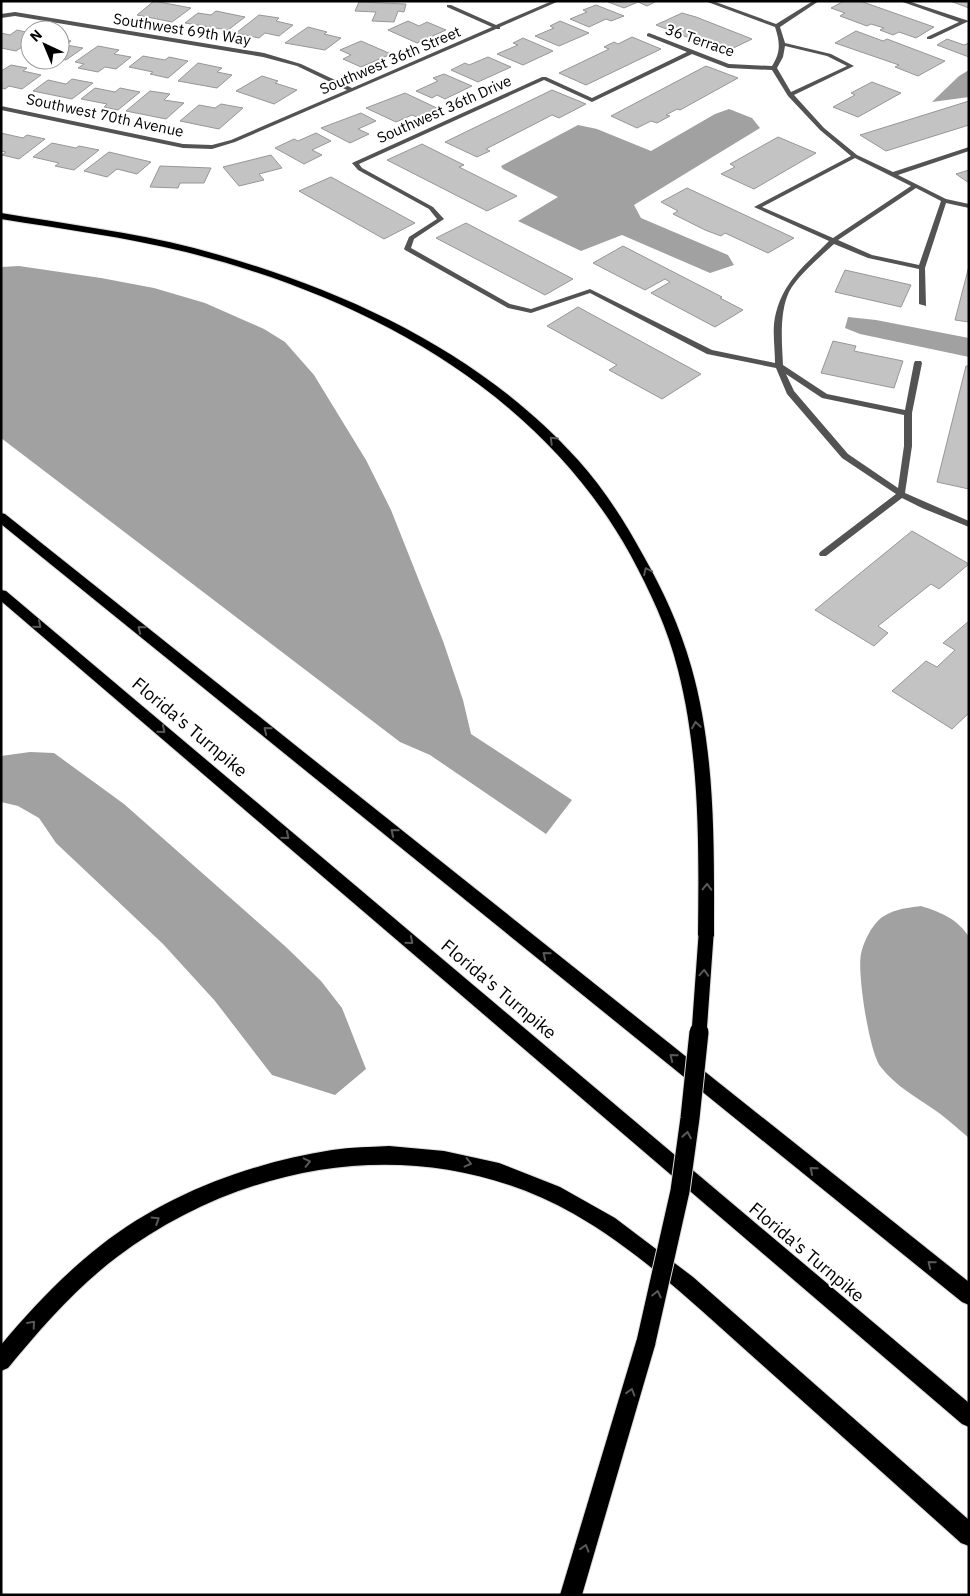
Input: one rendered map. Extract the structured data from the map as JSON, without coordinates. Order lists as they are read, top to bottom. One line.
{"streets":{"highway":["Florida's Turnpike"],"street":["Southwest 69th Way","36 Terrace","Southwest 36th Street","Southwest 36th Drive","Southwest 70th Avenue"]},"crossings":[["Southwest 69th Way","Southwest 36th Street"],["36 Terrace","Southwest 36th Drive"],["Southwest 36th Street","Southwest 70th Avenue"]],"north":"top left"}
